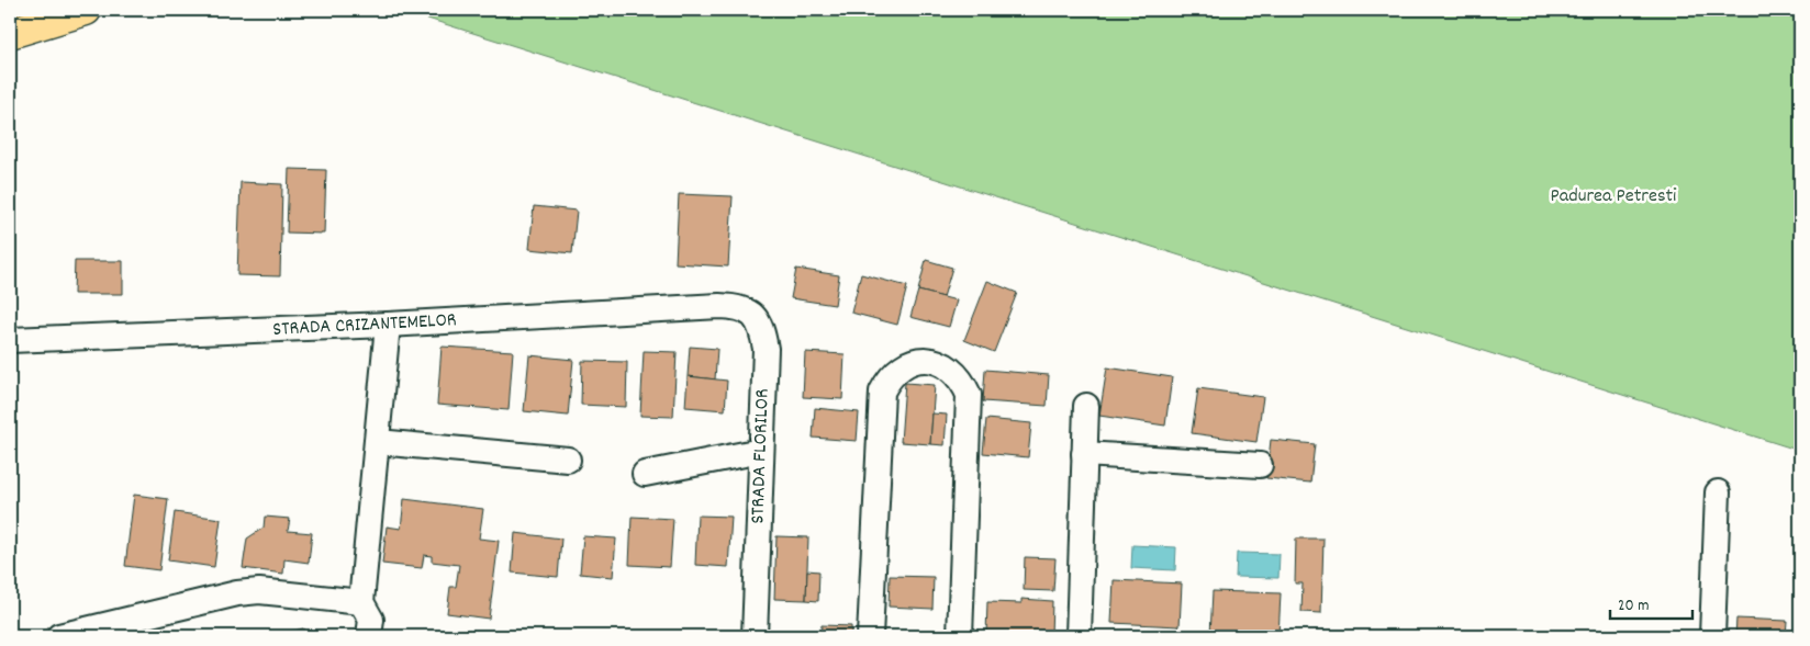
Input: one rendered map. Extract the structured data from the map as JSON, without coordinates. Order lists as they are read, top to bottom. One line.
{"streets":{"street":["STRADA CRIZANTEMELOR","STRADA FLORILOR"]},"crossings":[["STRADA CRIZANTEMELOR","STRADA FLORILOR"]],"parks":["Padurea Petresti"],"scale_bar":"20 m"}
